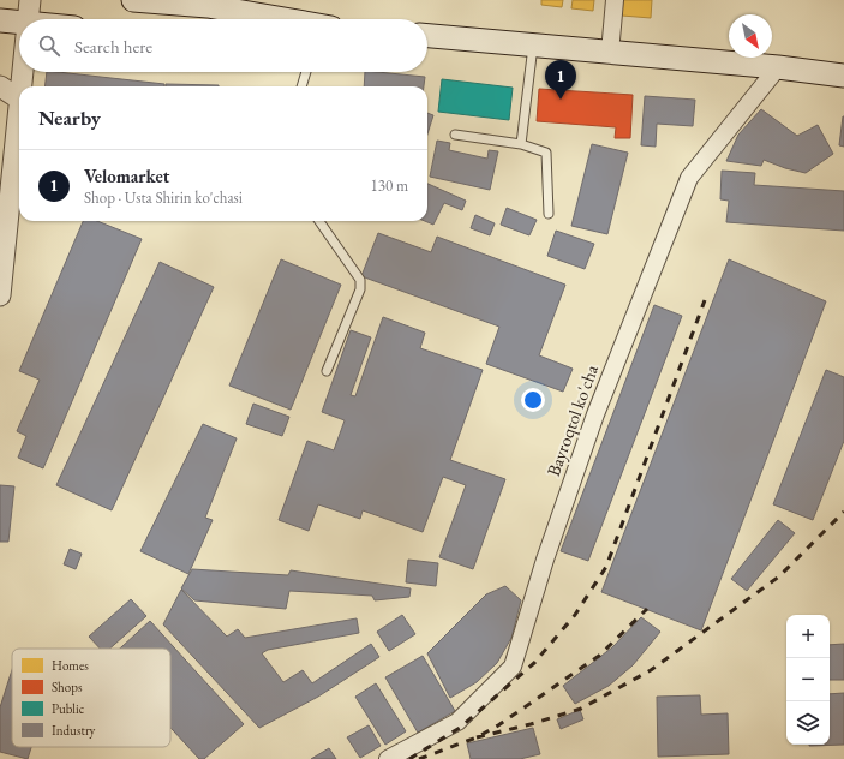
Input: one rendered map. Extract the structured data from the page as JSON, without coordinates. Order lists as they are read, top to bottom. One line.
{"streets":{"street":["Bayroqtol ko'cha"]},"legend":["Homes","Shops","Public","Industry"],"north":"bottom right","page":{"search":"Search here","pins":"1","heading":"Nearby","list":[{"mark":"1","name":"Velomarket","note":"Shop · Usta Shirin ko'chasi","value":"130 m"}],"map_buttons":["+","−"]}}
